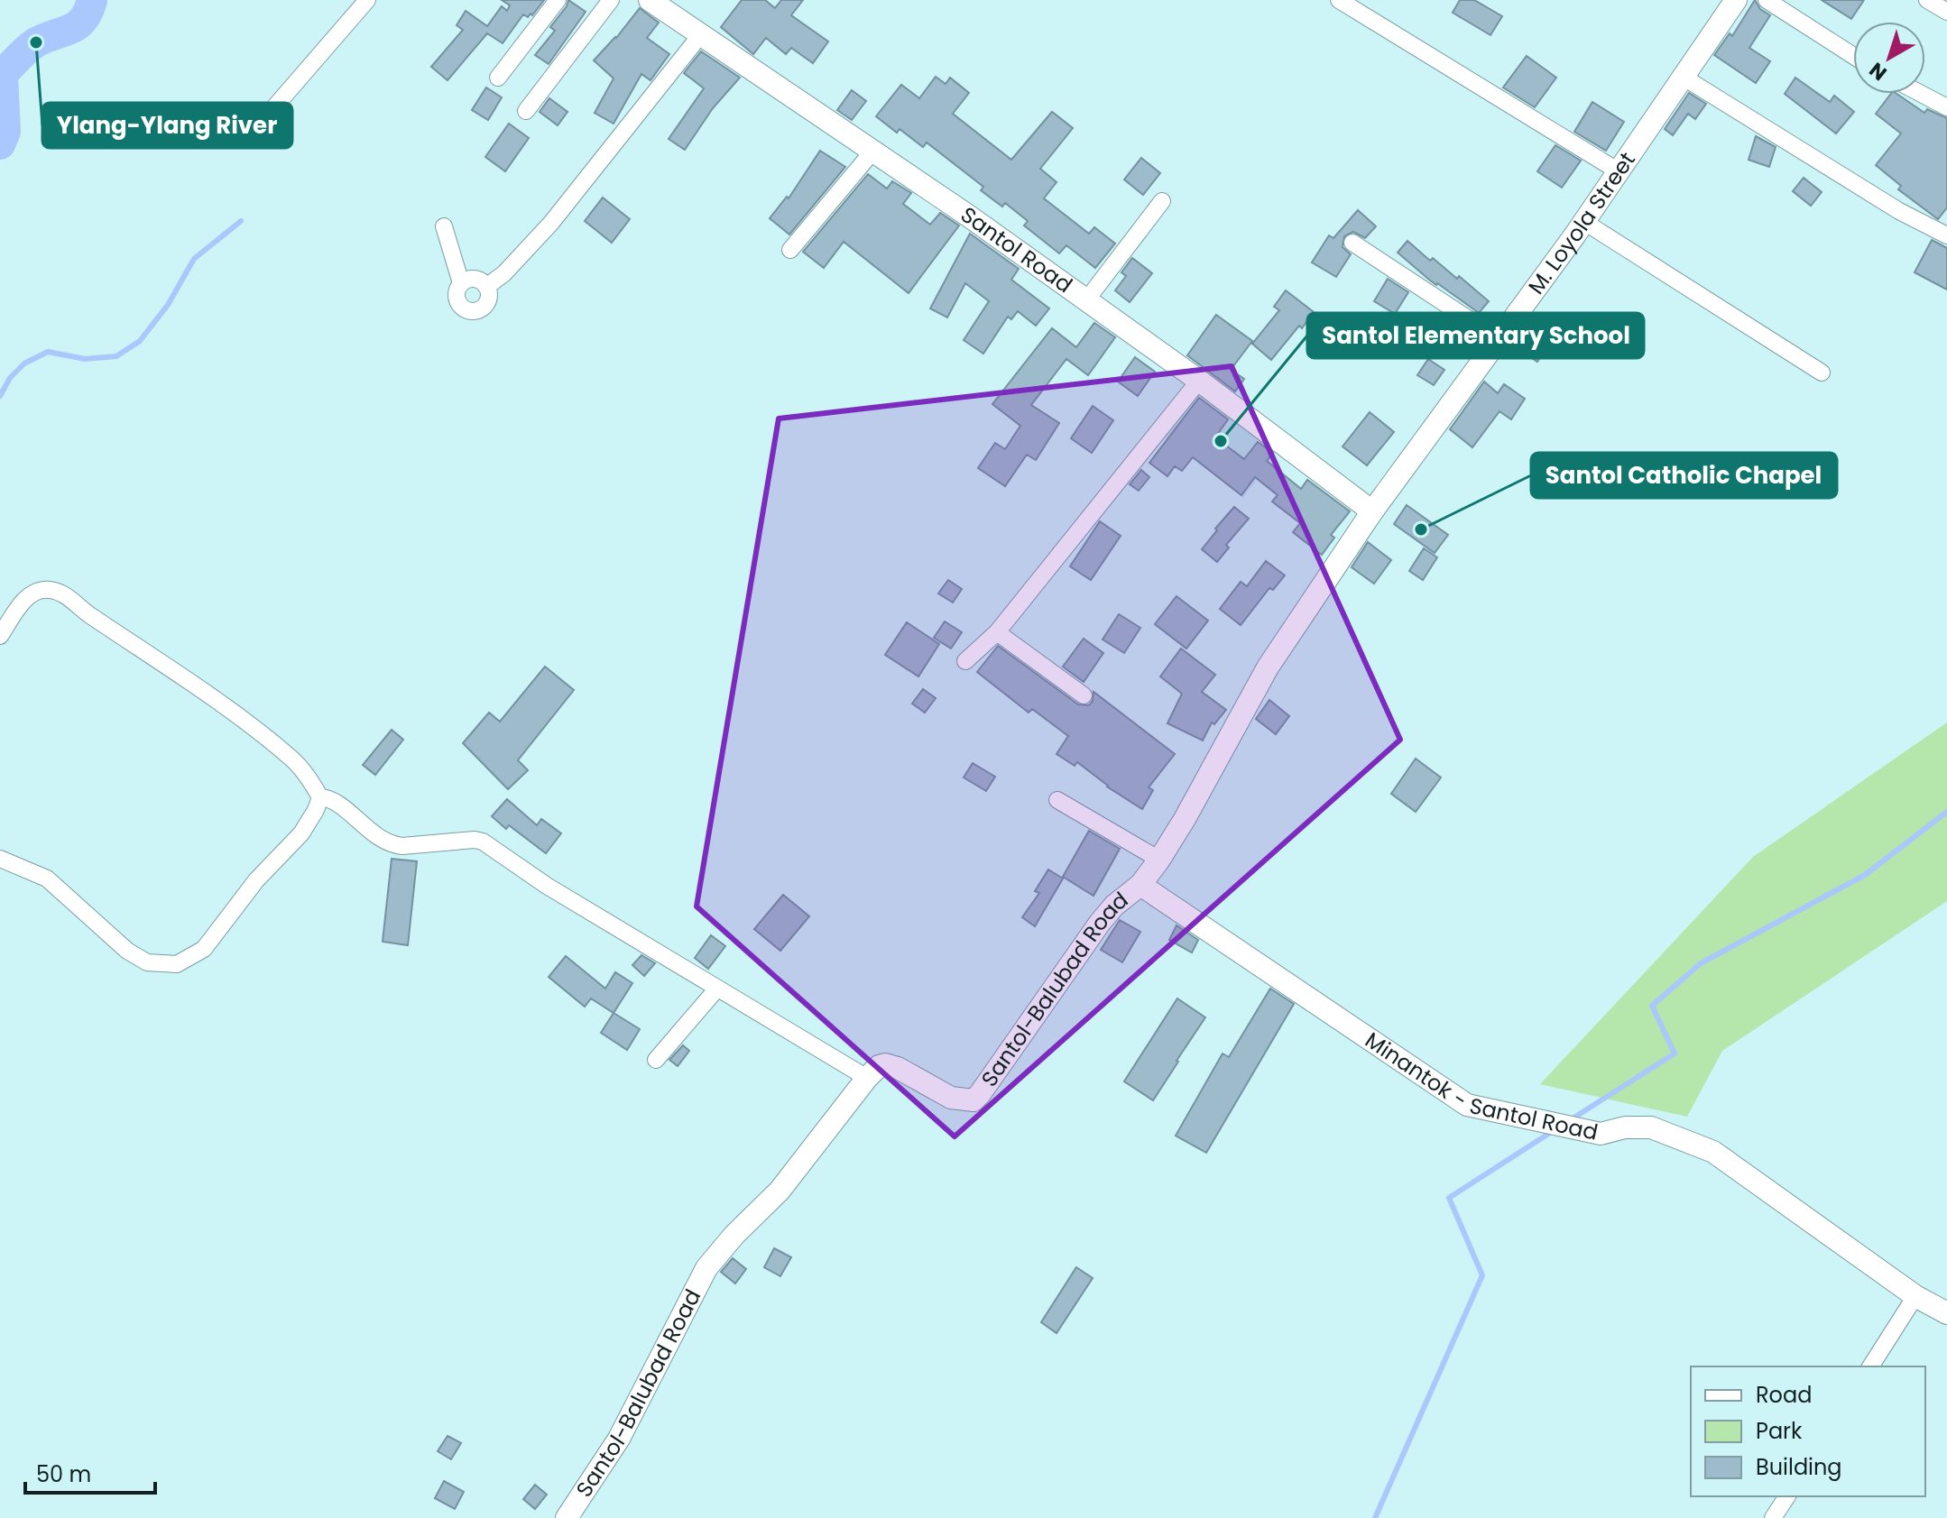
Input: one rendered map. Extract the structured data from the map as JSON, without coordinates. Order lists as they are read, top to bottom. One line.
{"streets":{"street":["M. Loyola Street","Santol Road","Santol-Balubad Road","Minantok - Santol Road"]},"crossings":[["M. Loyola Street","Santol Road"],["M. Loyola Street","Santol-Balubad Road"],["Santol Road","Santol-Balubad Road"],["Santol-Balubad Road","Minantok - Santol Road"]],"places":["Ylang-Ylang River","Santol Elementary School","Santol Catholic Chapel"],"legend":["Road","Park","Building"],"scale_bar":"50 m","north":"bottom left"}
